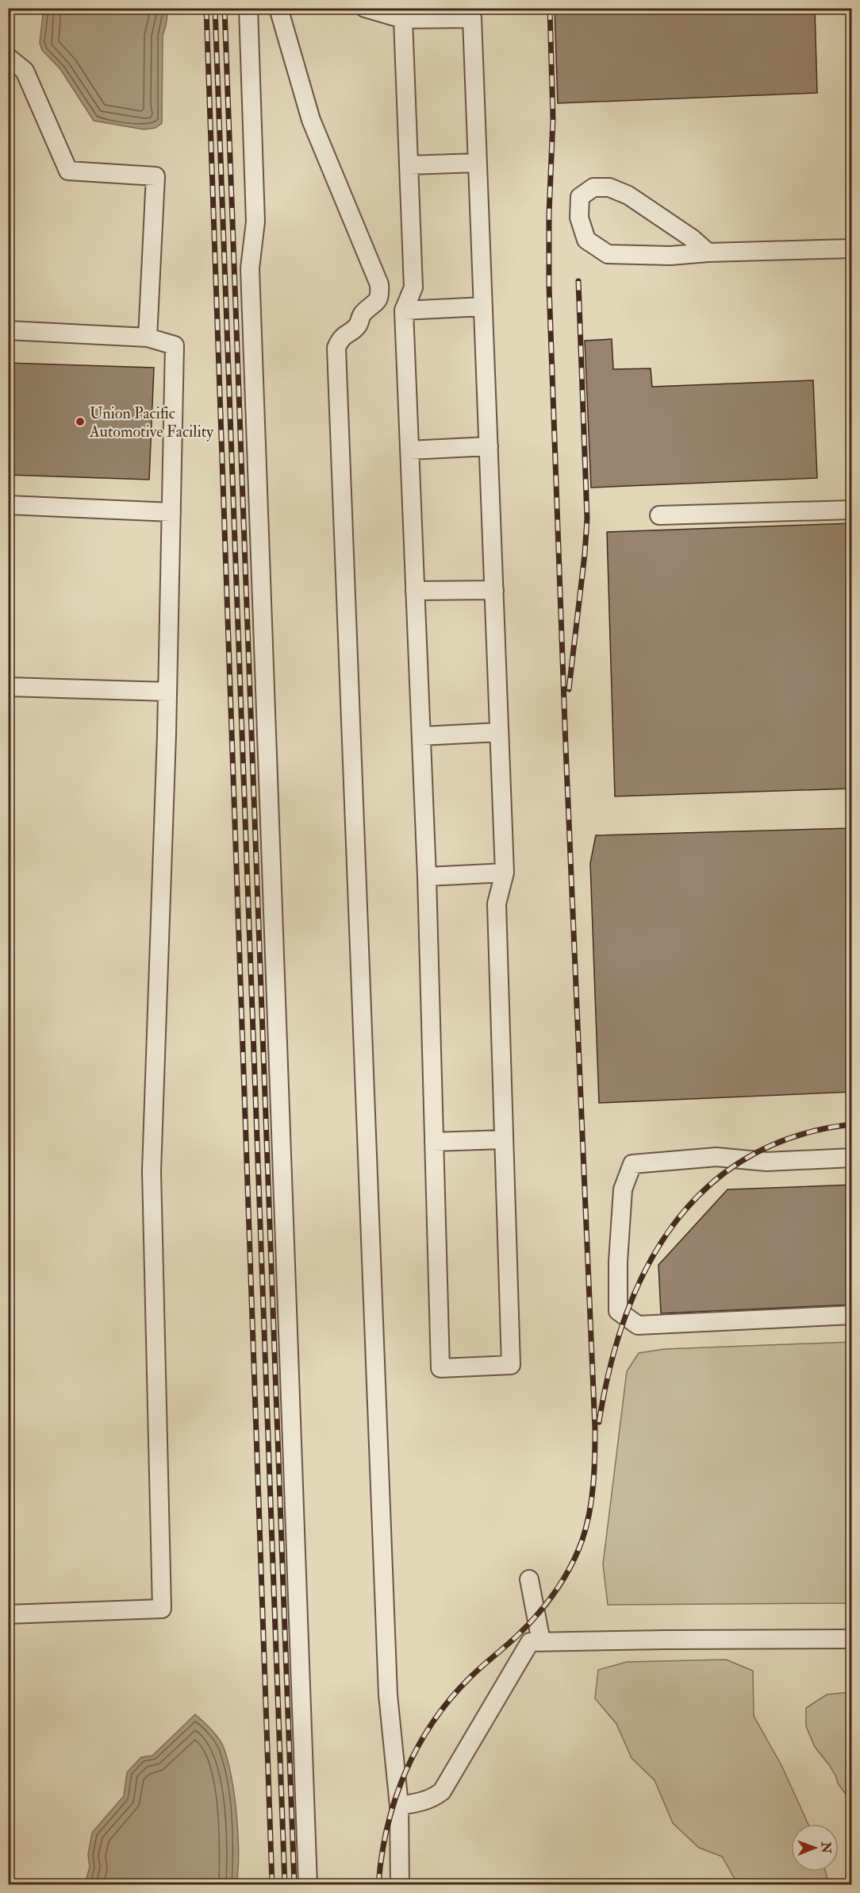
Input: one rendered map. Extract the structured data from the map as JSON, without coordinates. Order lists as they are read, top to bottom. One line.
{"places":["Union Pacific Automotive Facility"],"north":"right"}
